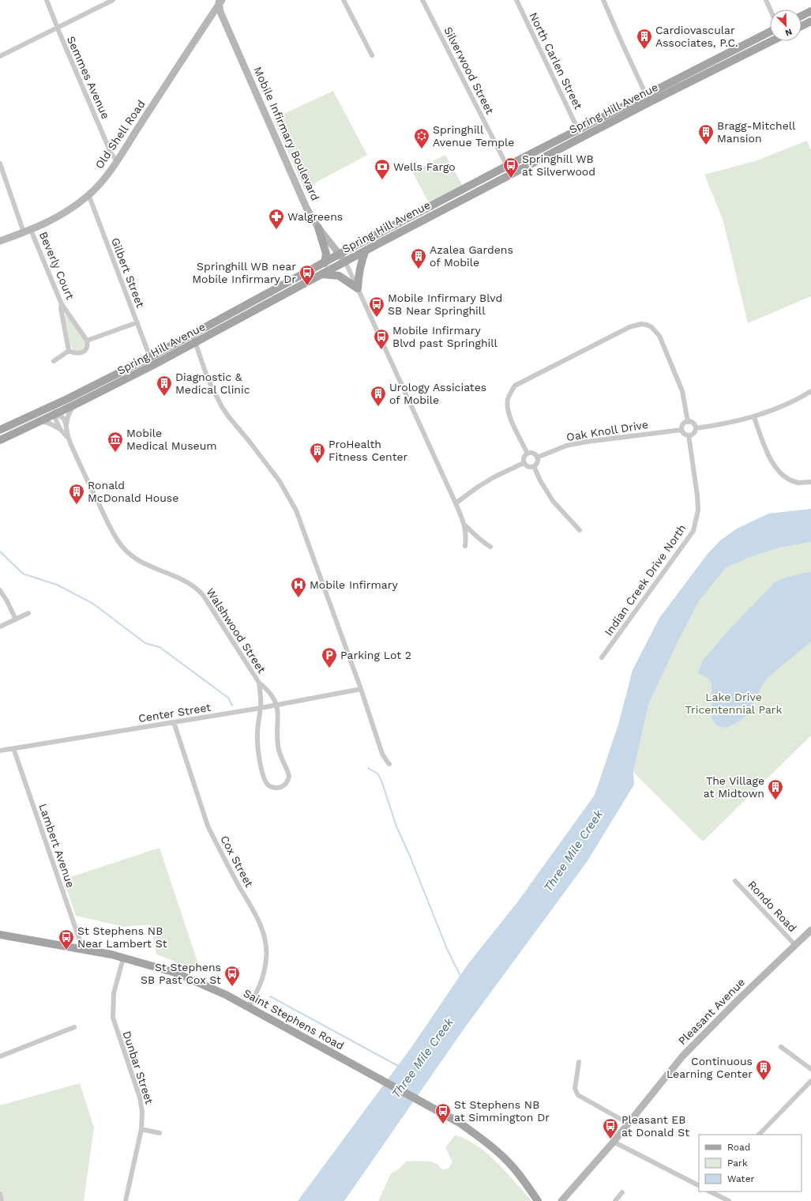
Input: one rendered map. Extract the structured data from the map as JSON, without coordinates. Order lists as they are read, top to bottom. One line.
{"streets":{"main road":["Spring Hill Avenue","Saint Stephens Road"],"street":["North Carlen Street","Silverwood Street","Semmes Avenue","Mobile Infirmary Boulevard","Old Shell Road","Beverly Court","Gilbert Street","Oak Knoll Drive","Indian Creek Drive North","Walshwood Street","Center Street","Lambert Avenue","Cox Street","Rondo Road","Pleasant Avenue","Dunbar Street"]},"crossings":[["North Carlen Street","Spring Hill Avenue"],["Silverwood Street","Spring Hill Avenue"],["Semmes Avenue","Old Shell Road"],["Spring Hill Avenue","Mobile Infirmary Boulevard"],["Spring Hill Avenue","Gilbert Street"],["Spring Hill Avenue","Walshwood Street"],["Mobile Infirmary Boulevard","Old Shell Road"],["Old Shell Road","Beverly Court"],["Old Shell Road","Gilbert Street"],["Oak Knoll Drive","Indian Creek Drive North"],["Walshwood Street","Center Street"],["Center Street","Lambert Avenue"],["Center Street","Cox Street"],["Lambert Avenue","Saint Stephens Road"],["Cox Street","Saint Stephens Road"],["Rondo Road","Pleasant Avenue"],["Saint Stephens Road","Dunbar Street"]],"water":["Three Mile Creek"],"parks":["Lake Drive Tricentennial Park"],"places":{"building":["Cardiovascular Associates, P.C.","Bragg-Mitchell Mansion","Azalea Gardens of Mobile","Diagnostic & Medical Clinic","Urology Assiciates of Mobile","ProHealth Fitness Center","Ronald McDonald House","The Village at Midtown","Continuous Learning Center"],"synagogue":["Springhill Avenue Temple"],"bus stop":["Springhill WB at Silverwood","Springhill WB near Mobile Infirmary Dr","Mobile Infirmary Blvd SB Near Springhill","Mobile Infirmary Blvd past Springhill","St Stephens NB Near Lambert St","St Stephens SB Past Cox St","St Stephens NB at Simmington Dr","Pleasant EB at Donald St"],"bank":["Wells Fargo"],"pharmacy":["Walgreens"],"museum":["Mobile Medical Museum"],"hospital":["Mobile Infirmary"],"parking":["Parking Lot 2"]},"legend":["Road","Park","Water"],"north":"bottom right"}
